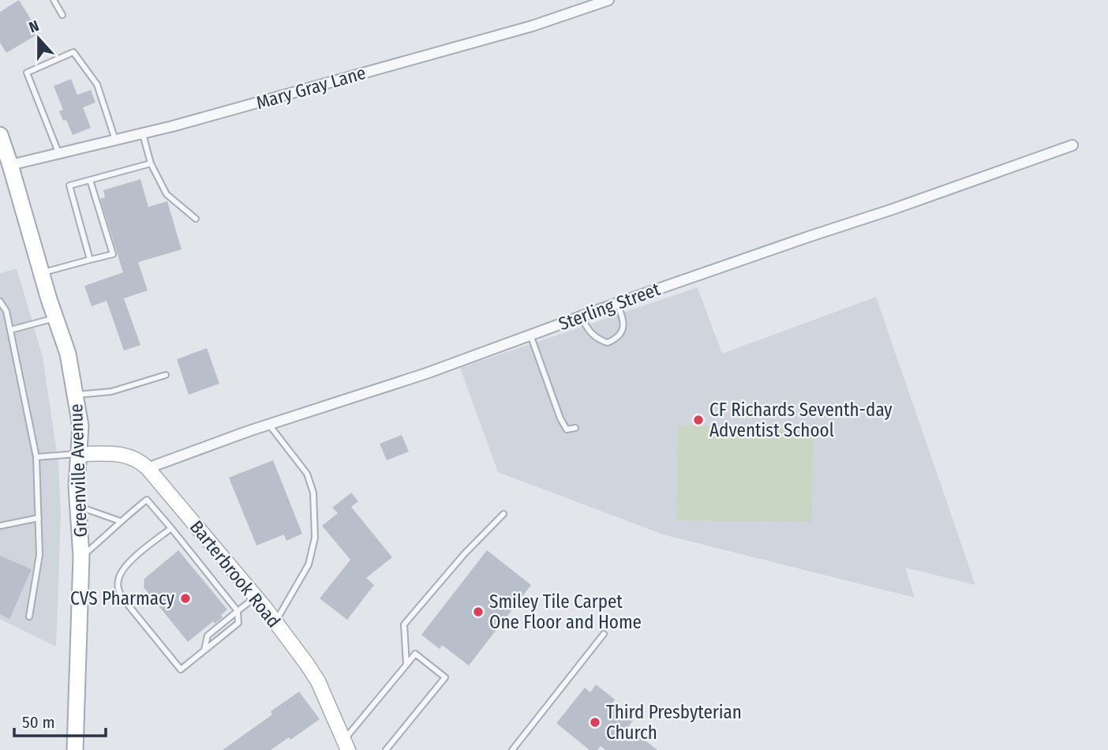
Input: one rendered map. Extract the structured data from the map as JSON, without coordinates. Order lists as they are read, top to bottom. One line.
{"streets":{"main road":["Greenville Avenue"],"street":["Mary Gray Lane","Sterling Street","Barterbrook Road"]},"crossings":[["Mary Gray Lane","Greenville Avenue"],["Sterling Street","Barterbrook Road"],["Greenville Avenue","Barterbrook Road"]],"places":["CF Richards Seventh-day Adventist School","CVS Pharmacy","Smiley Tile Carpet One Floor and Home","Third Presbyterian Church"],"scale_bar":"50 m","north":"top"}
